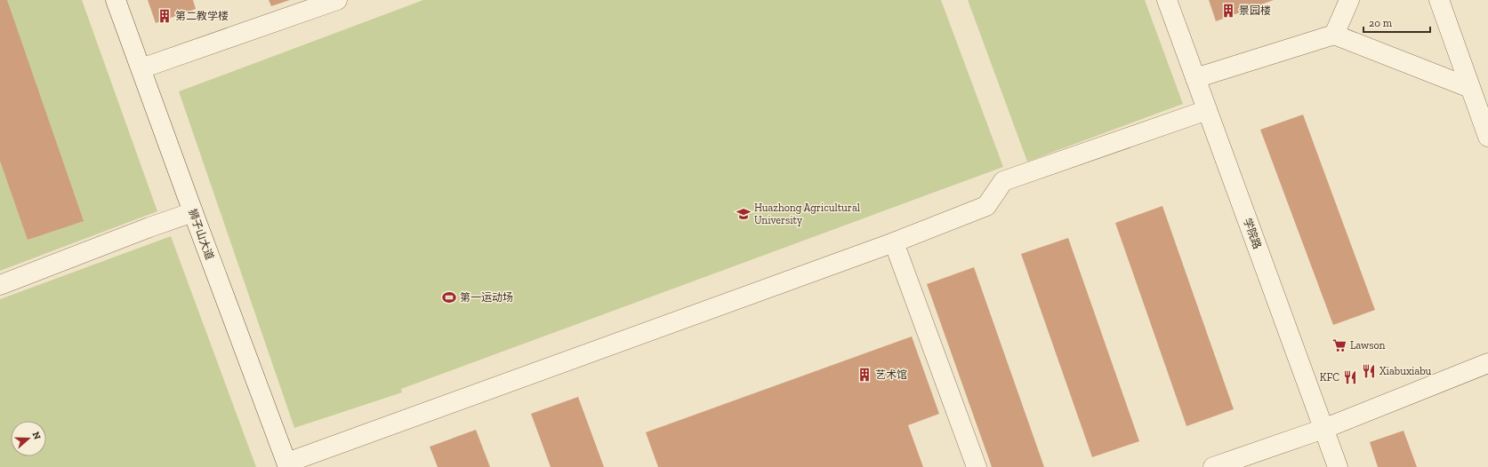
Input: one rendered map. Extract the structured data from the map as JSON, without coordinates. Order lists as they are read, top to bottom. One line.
{"streets":{"street":["学院路","狮子山大道"]},"places":{"building":["景园楼","第二教学楼","艺术馆"],"school or university":["Huazhong Agricultural University"],"sports":["第一运动场"],"supermarket":["Lawson"],"restaurant":["Xiabuxiabu","KFC"]},"scale_bar":"20 m","north":"right"}
